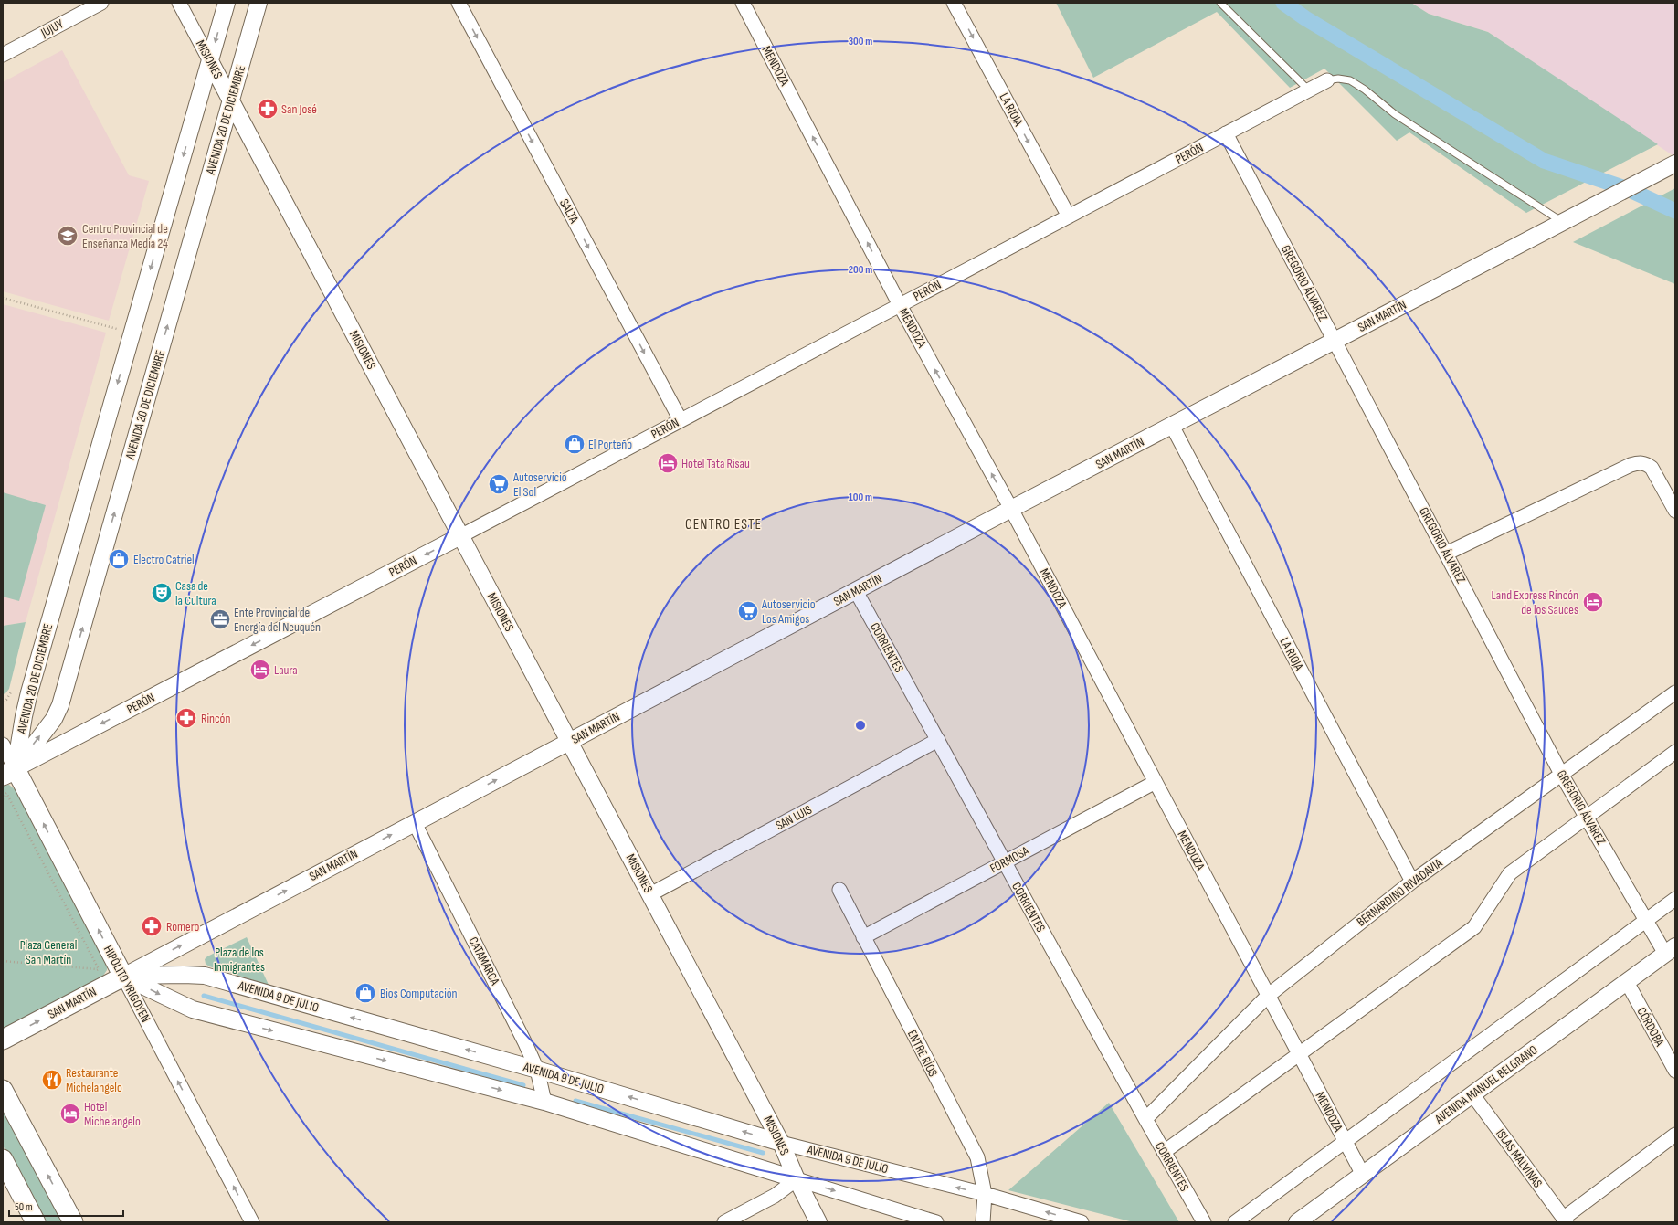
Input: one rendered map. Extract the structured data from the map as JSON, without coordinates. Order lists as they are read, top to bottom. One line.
{"streets":{"main road":["SAN MARTÍN","HIPÓLITO YRIGOYEN"],"street":["JUJUY","MISIONES","MENDOZA","LA RIOJA","AVENIDA 20 DE DICIEMBRE","PERÓN","SALTA","GREGORIO ÁLVAREZ","CORRIENTES","SAN LUIS","FORMOSA","BERNARDINO RIVADAVIA","CATAMARCA","AVENIDA 9 DE JULIO","CÓRDOBA","ENTRE RÍOS","AVENIDA MANUEL BELGRANO","ISLAS MALVINAS"]},"crossings":[["MISIONES","AVENIDA 20 DE DICIEMBRE"],["MISIONES","PERÓN"],["MISIONES","SAN MARTÍN"],["MISIONES","SAN LUIS"],["MISIONES","AVENIDA 9 DE JULIO"],["MENDOZA","PERÓN"],["MENDOZA","SAN MARTÍN"],["MENDOZA","FORMOSA"],["MENDOZA","BERNARDINO RIVADAVIA"],["MENDOZA","AVENIDA MANUEL BELGRANO"],["LA RIOJA","PERÓN"],["LA RIOJA","SAN MARTÍN"],["LA RIOJA","BERNARDINO RIVADAVIA"],["AVENIDA 20 DE DICIEMBRE","PERÓN"],["AVENIDA 20 DE DICIEMBRE","HIPÓLITO YRIGOYEN"],["PERÓN","SALTA"],["PERÓN","GREGORIO ÁLVAREZ"],["PERÓN","HIPÓLITO YRIGOYEN"],["GREGORIO ÁLVAREZ","SAN MARTÍN"],["GREGORIO ÁLVAREZ","BERNARDINO RIVADAVIA"],["GREGORIO ÁLVAREZ","AVENIDA MANUEL BELGRANO"],["SAN MARTÍN","CORRIENTES"],["SAN MARTÍN","CATAMARCA"],["SAN MARTÍN","HIPÓLITO YRIGOYEN"],["SAN MARTÍN","AVENIDA 9 DE JULIO"],["CORRIENTES","SAN LUIS"],["CORRIENTES","FORMOSA"],["CORRIENTES","BERNARDINO RIVADAVIA"],["FORMOSA","ENTRE RÍOS"],["CATAMARCA","AVENIDA 9 DE JULIO"],["HIPÓLITO YRIGOYEN","AVENIDA 9 DE JULIO"],["AVENIDA 9 DE JULIO","ENTRE RÍOS"],["CÓRDOBA","AVENIDA MANUEL BELGRANO"],["AVENIDA MANUEL BELGRANO","ISLAS MALVINAS"]],"one_way":["MENDOZA","SALTA","HIPÓLITO YRIGOYEN"],"districts":["CENTRO ESTE"],"parks":["Plaza General San Martín","Plaza de los Inmigrantes"],"places":{"pharmacy":["San José","Rincón","Romero"],"school or university":["Centro Provincial de Enseñanza Media 24"],"shop":["El Porteño","Electro Catriel","Bios Computación"],"hotel":["Hotel Tata Risau","Land Express Rincón de los Sauces","Laura","Hotel Michelangelo"],"supermarket":["Autoservicio El Sol","Autoservicio Los Amigos"],"theatre":["Casa de la Cultura"],"office":["Ente Provincial de Energía del Neuquén"],"restaurant":["Restaurante Michelangelo"]},"scale_bar":"50 m","rings":["300 m","200 m","100 m"]}
